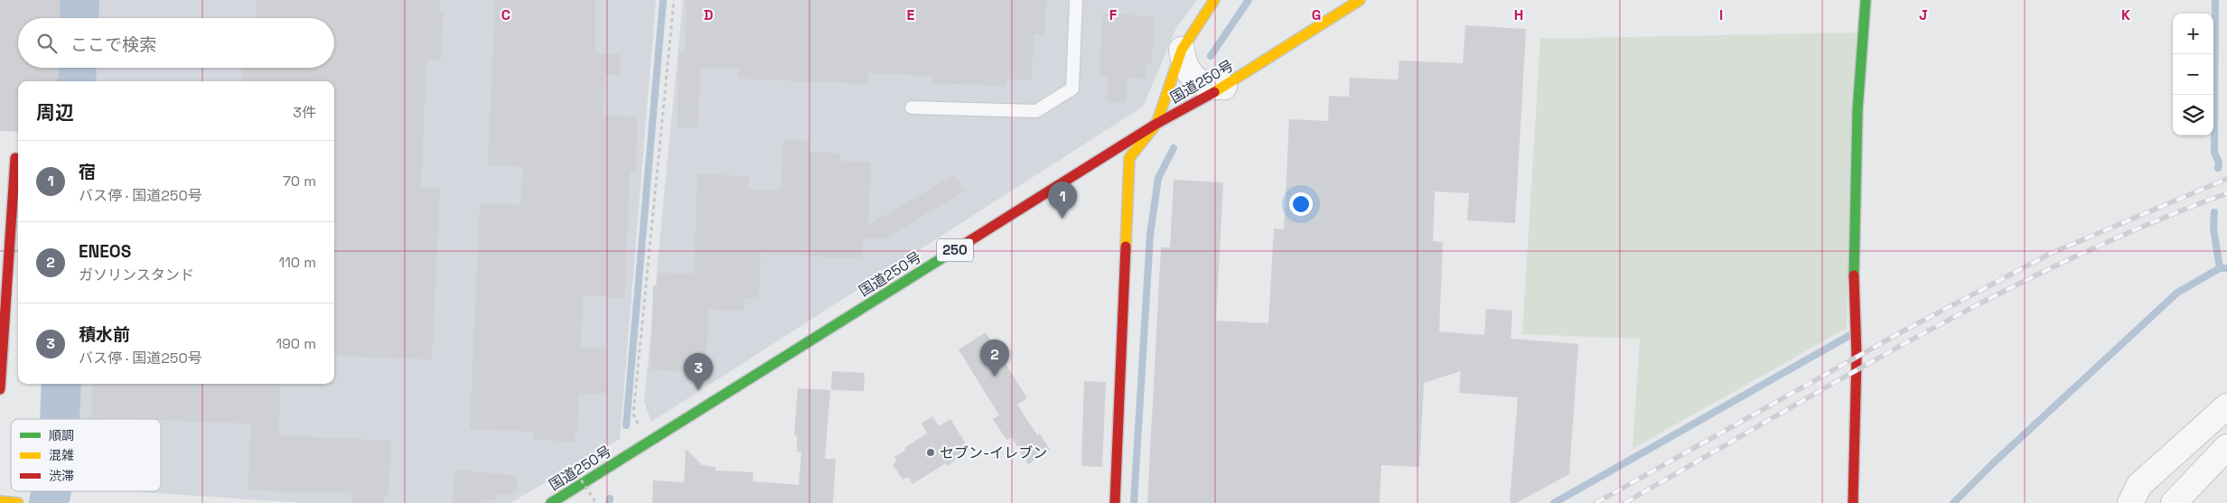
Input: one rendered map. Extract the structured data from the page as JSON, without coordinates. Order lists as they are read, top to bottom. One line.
{"streets":{"main road":["国道250号","250"]},"places":["セブン-イレブン"],"legend":["順調","混雑","渋滞"],"page":{"map_buttons":["+","−"],"search":"ここで検索","heading":["周辺","3件"],"list":[{"mark":"1","name":"宿","note":"バス停 · 国道250号","value":"70 m"},{"mark":"2","name":"ENEOS","note":"ガソリンスタンド","value":"110 m"},{"mark":"3","name":"積水前","note":"バス停 · 国道250号","value":"190 m"}],"pins":["1","2","3"]},"grid":{"columns":["C","D","E","F","G","H","I","J","K"]}}
